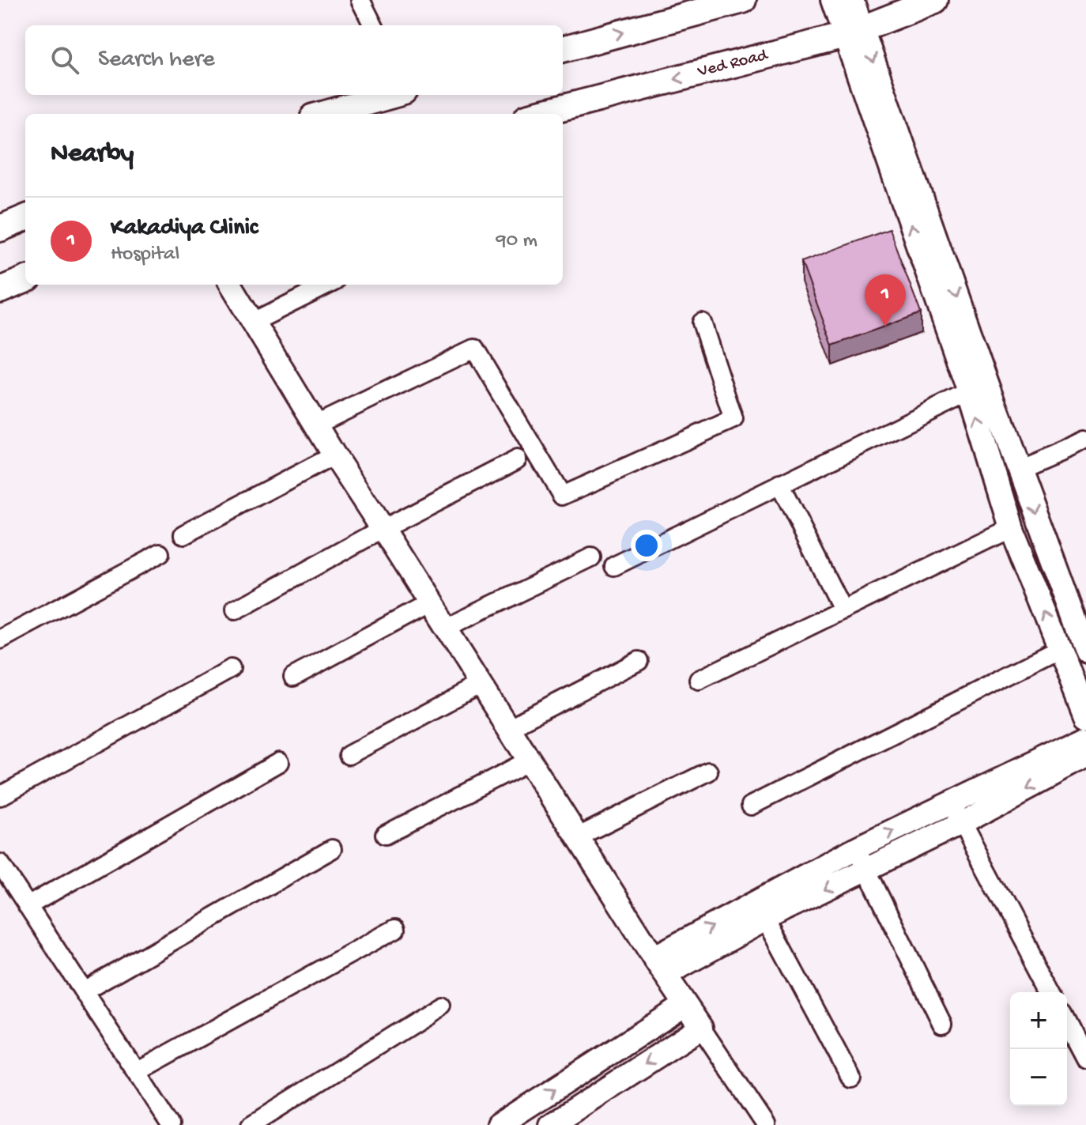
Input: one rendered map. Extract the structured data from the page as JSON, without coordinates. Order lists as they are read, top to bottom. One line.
{"streets":{"main road":["Ved Road"]},"page":{"search":"Search here","heading":"Nearby","list":[{"mark":"1","name":"Kakadiya Clinic","note":"Hospital","value":"90 m"}],"pins":"1","map_buttons":["+","−"]}}
